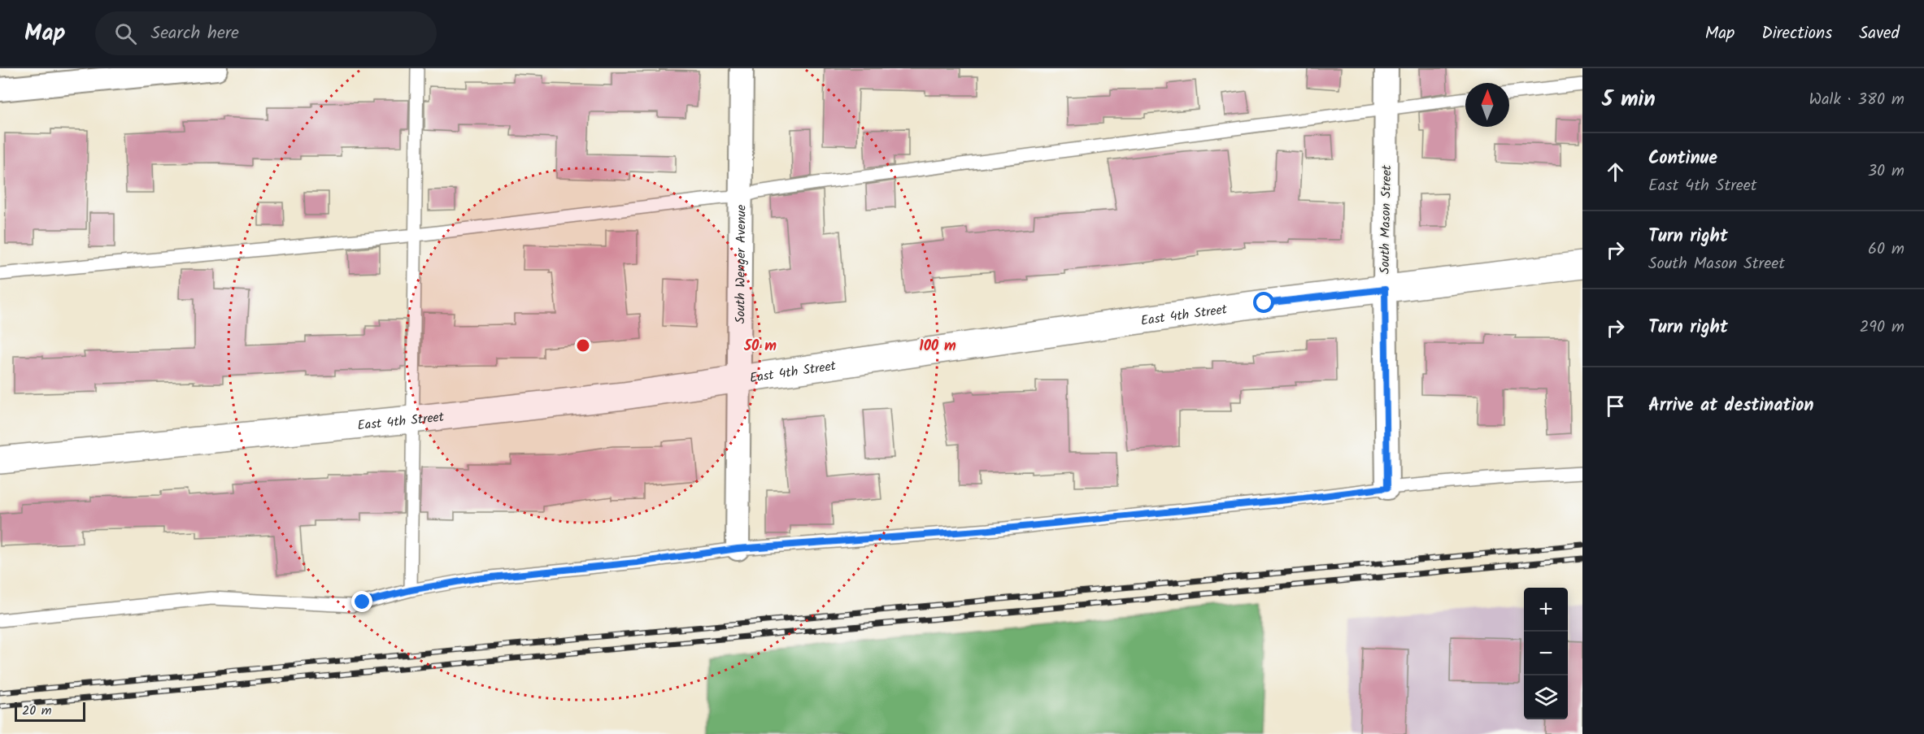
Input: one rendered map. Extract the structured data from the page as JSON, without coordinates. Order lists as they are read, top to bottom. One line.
{"streets":{"street":["South Mason Street","South Wenger Avenue","East 4th Street"]},"crossings":[["South Mason Street","East 4th Street"],["South Wenger Avenue","East 4th Street"]],"scale_bar":"20 m","north":"top","page":{"header":"Map","search":"Search here","nav":["Map","Directions","Saved"],"heading":["5 min","Walk · 380 m"],"list":[["Continue","East 4th Street","30 m"],["Turn right","South Mason Street","60 m"],["Turn right","290 m"],"Arrive at destination"],"map_buttons":["+","−"],"scale":"20 m"},"rings":["50 m","100 m"]}
